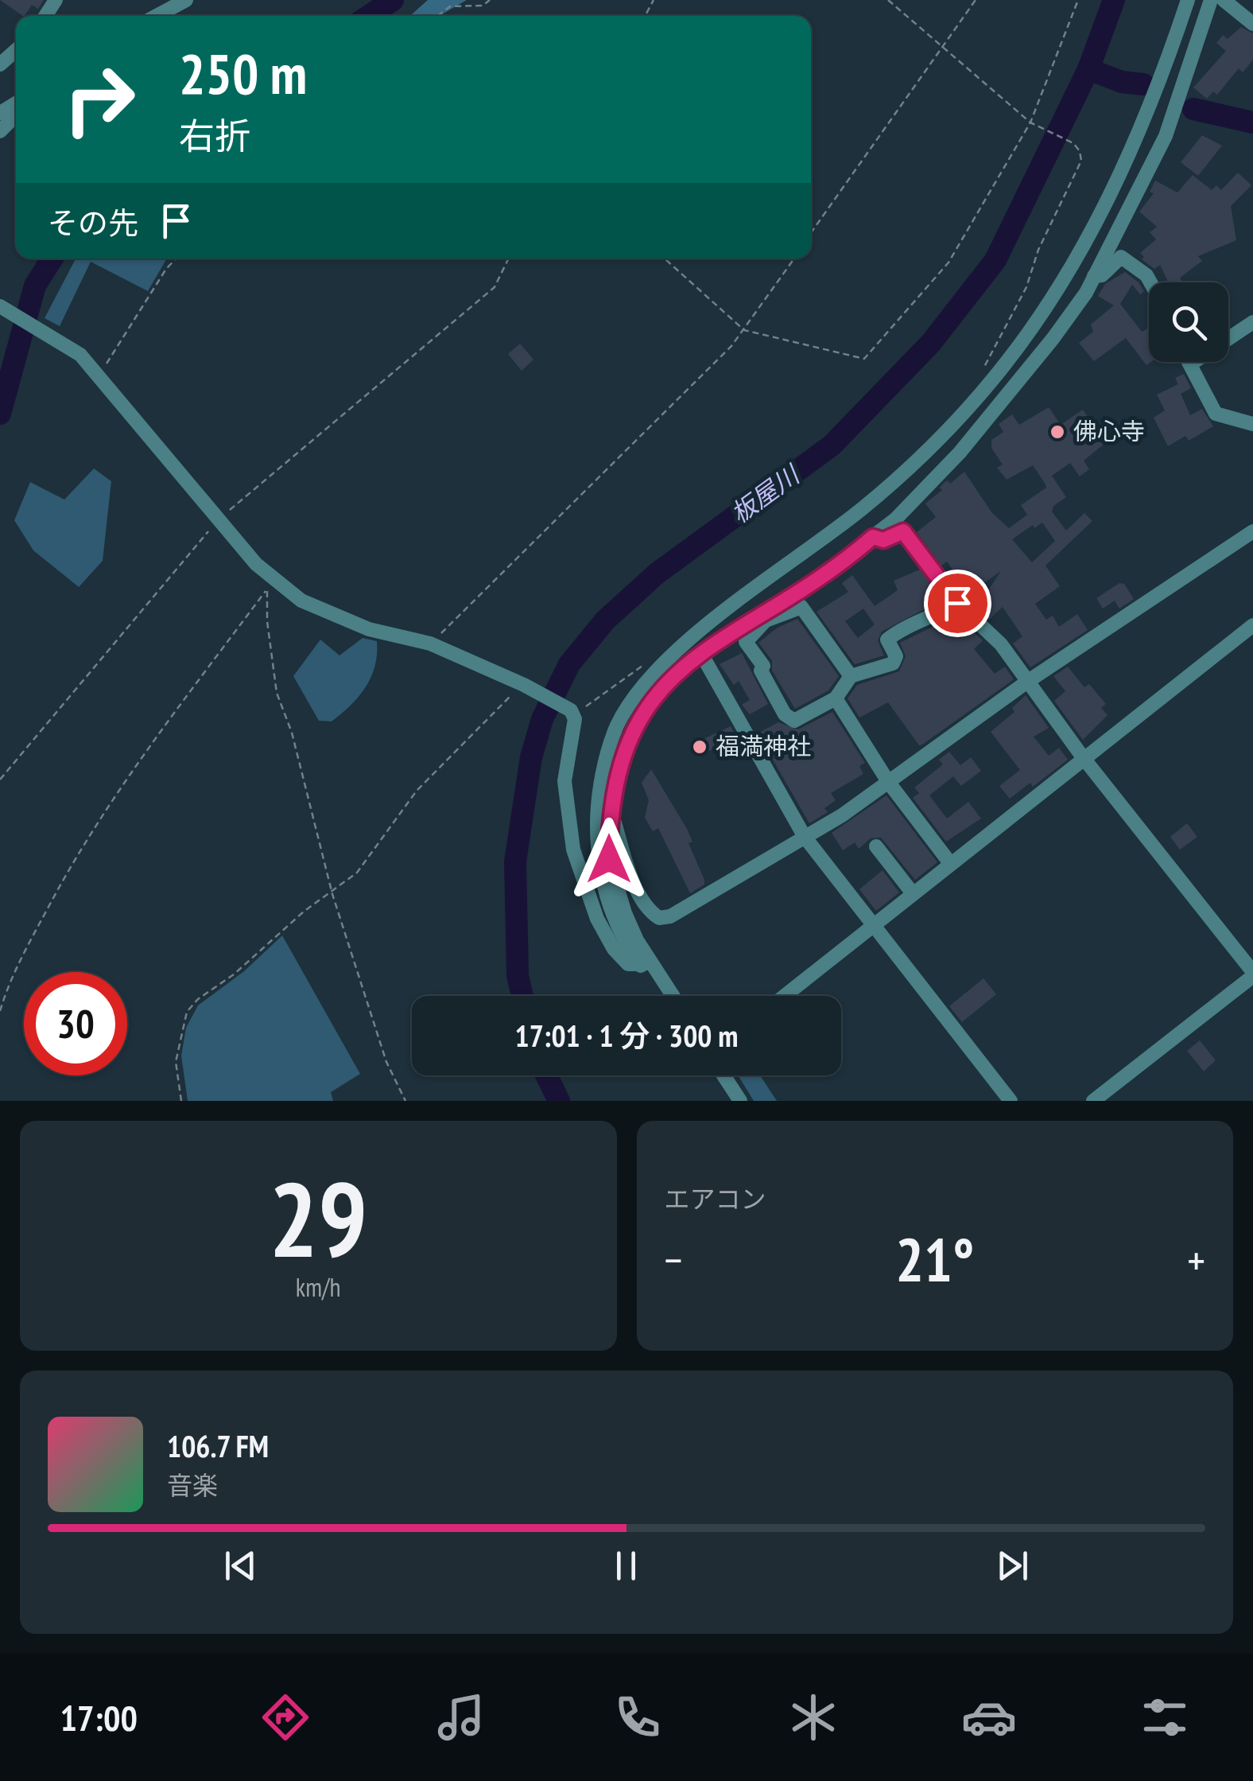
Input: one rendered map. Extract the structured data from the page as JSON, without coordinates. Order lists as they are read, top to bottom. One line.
{"water":["板屋川"],"places":["佛心寺","福満神社"],"page":{"turn":["250 m","右折"],"then":"その先","limit":"30","trip":"17:01 · 1 分 · 300 m","tile":[["29","km/h"],"エアコン"],"heat":["−","21°","+"],"song":["106.7 FM","音楽"],"tabs":"17:00"}}
